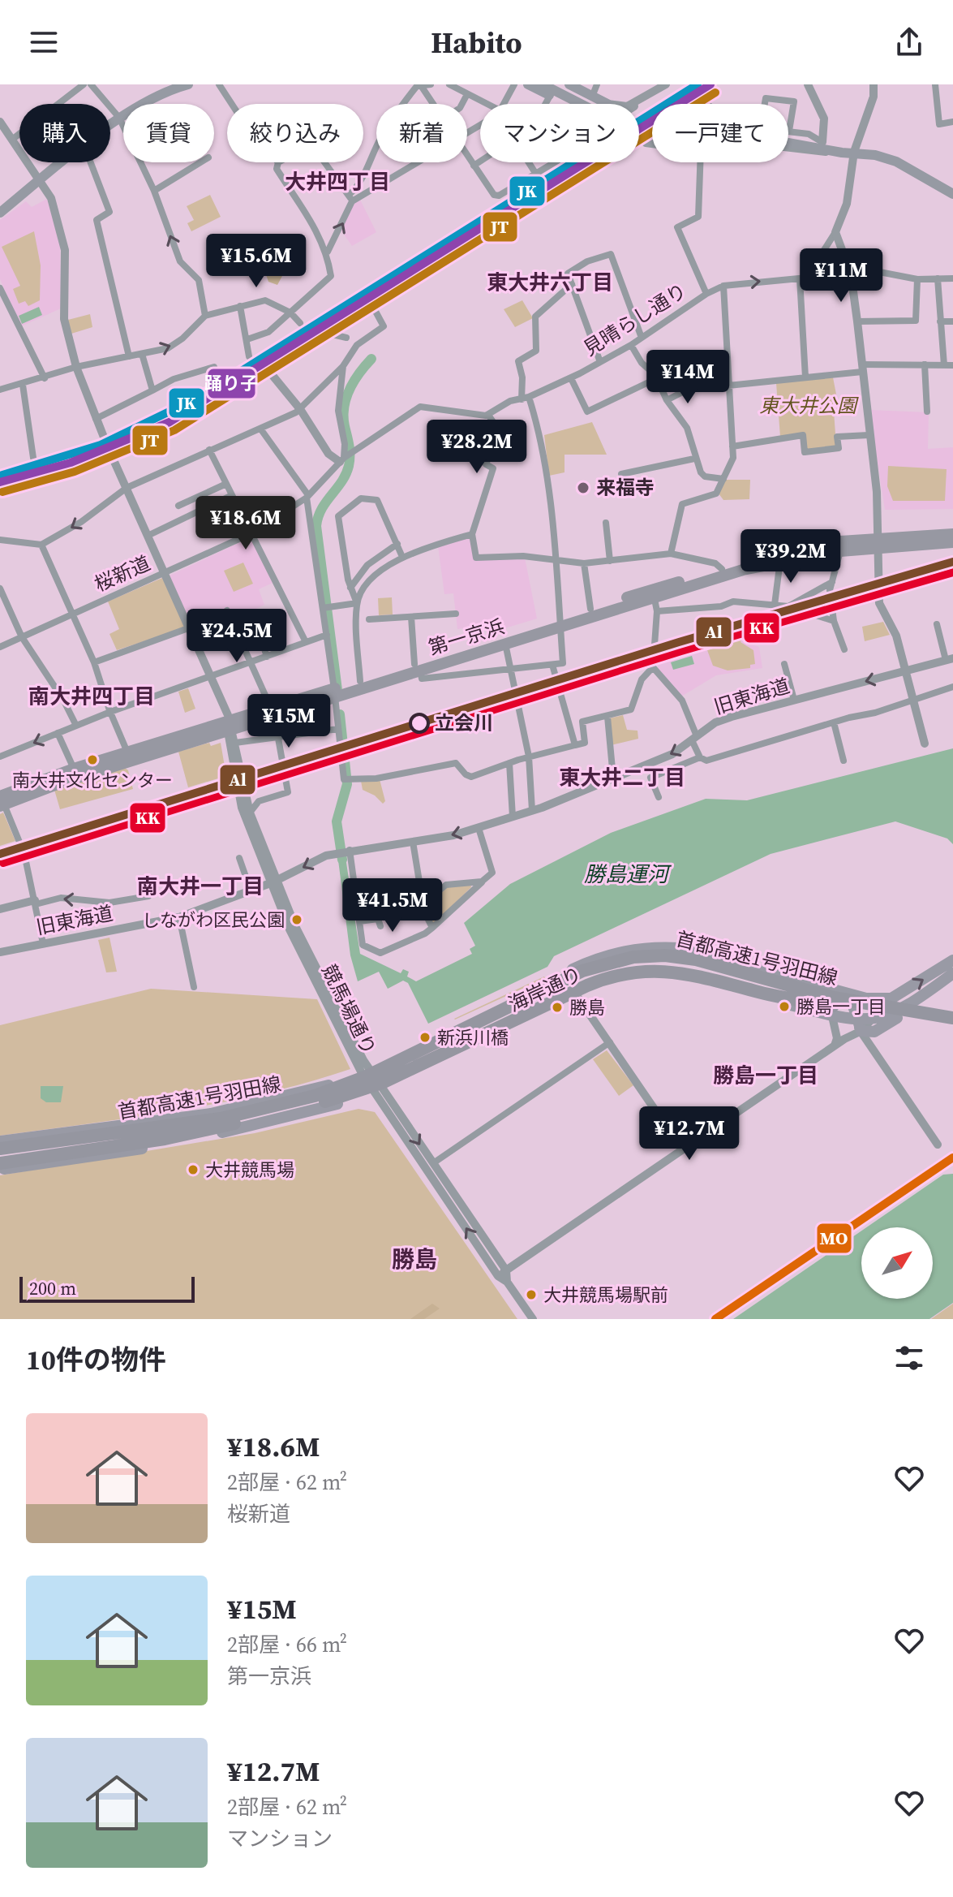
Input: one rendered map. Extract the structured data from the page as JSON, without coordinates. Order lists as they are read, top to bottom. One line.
{"streets":{"highway":["第一京浜","首都高速1号羽田線"],"main road":["海岸通り"],"street":["見晴らし通り","桜新道","旧東海道","競馬場通り"]},"crossings":[["見晴らし通り","桜新道"],["第一京浜","競馬場通り"],["旧東海道","競馬場通り"],["首都高速1号羽田線","海岸通り"],["海岸通り","競馬場通り"]],"districts":["大井四丁目","東大井六丁目","南大井四丁目","東大井二丁目","南大井一丁目","勝島一丁目","勝島"],"water":["勝島運河"],"parks":["東大井公園"],"places":["来福寺","立会川","南大井文化センター","しながわ区民公園","勝島一丁目","勝島","新浜川橋","大井競馬場","大井競馬場駅前"],"lines":["transit line JK","transit line 踊り子","transit line JT","transit line Al","transit line KK","transit line MO"],"scale_bar":"200 m","north":"top right","page":{"header":"Habito","chip":["購入","賃貸","絞り込み","新着","マンション","一戸建て"],"price":["¥15.6M","¥11M","¥14M","¥28.2M","¥18.6M","¥39.2M","¥24.5M","¥15M","¥41.5M","¥12.7M"],"scale":"200 m","heading":"10件の物件","list":[{"name":"¥18.6M","note":"2部屋 · 62 m² · 桜新道"},{"name":"¥15M","note":"2部屋 · 66 m² · 第一京浜"},{"name":"¥12.7M","note":"2部屋 · 62 m² · マンション"}]}}
